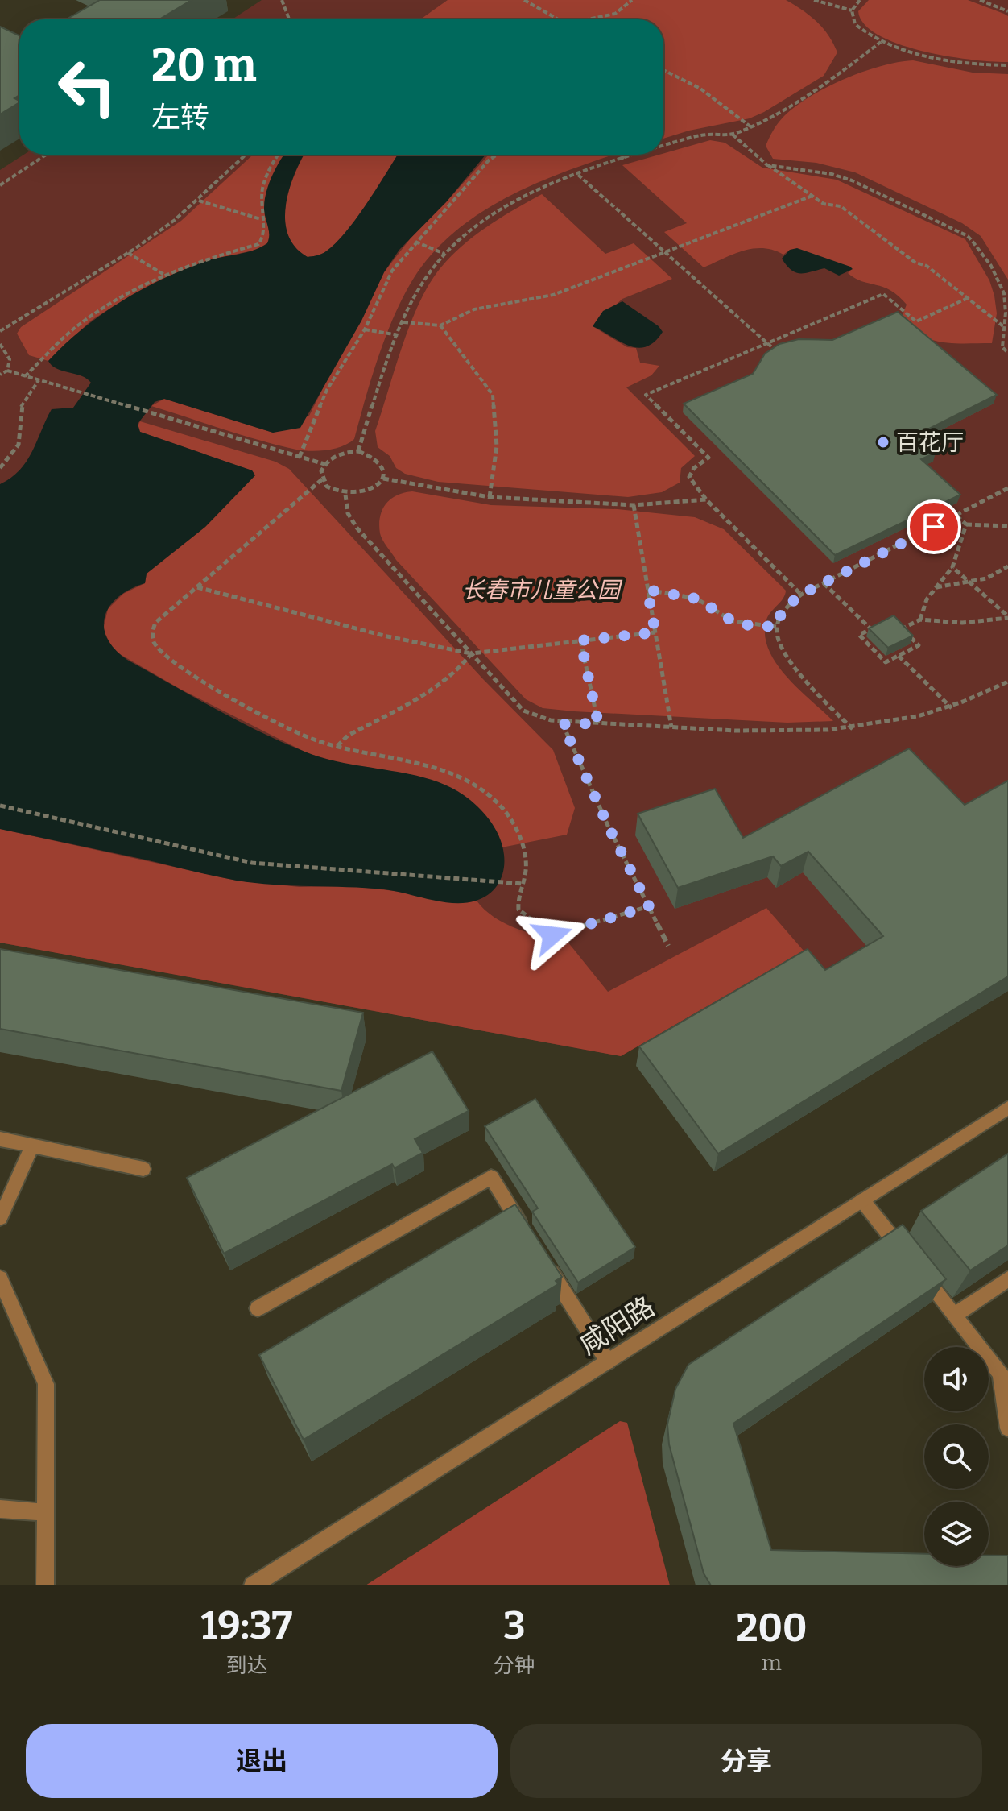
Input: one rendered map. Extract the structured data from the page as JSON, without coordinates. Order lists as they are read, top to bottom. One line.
{"streets":{"street":["咸阳路"]},"parks":["长春市儿童公园"],"places":["百花厅"],"page":{"turn":["20 m","左转"],"eta":["19:37","到达","3","分钟","200","m"],"buttons":["退出","分享"]}}
